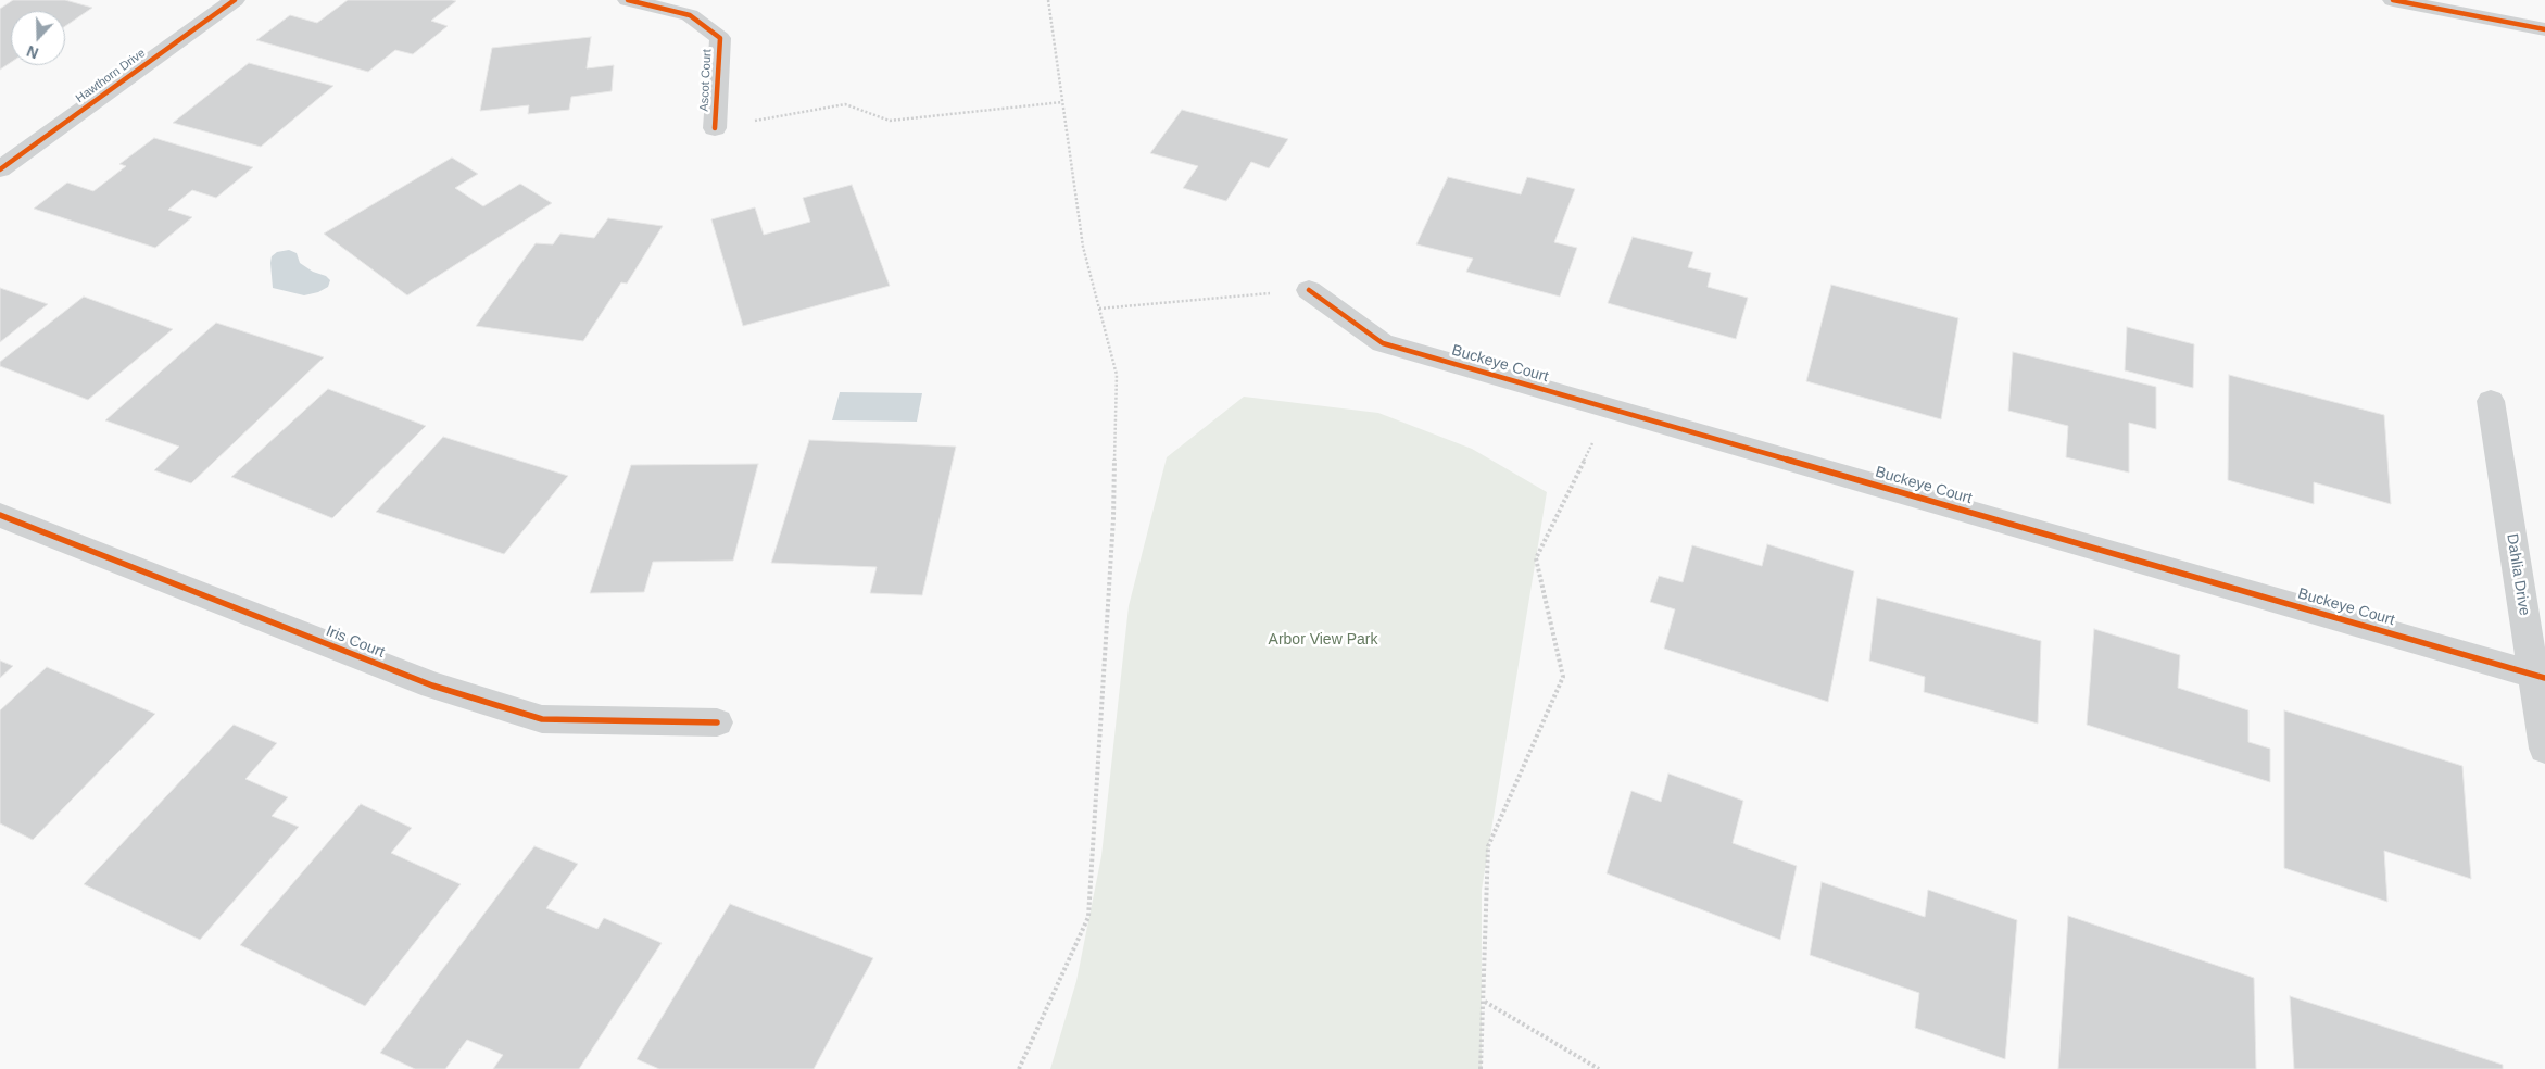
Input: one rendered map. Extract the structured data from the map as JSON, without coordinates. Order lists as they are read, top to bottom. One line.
{"streets":{"street":["Hawthorn Drive","Ascot Court","Buckeye Court","Dahlia Drive","Iris Court"]},"crossings":[["Buckeye Court","Dahlia Drive"]],"parks":["Arbor View Park"],"north":"bottom"}
